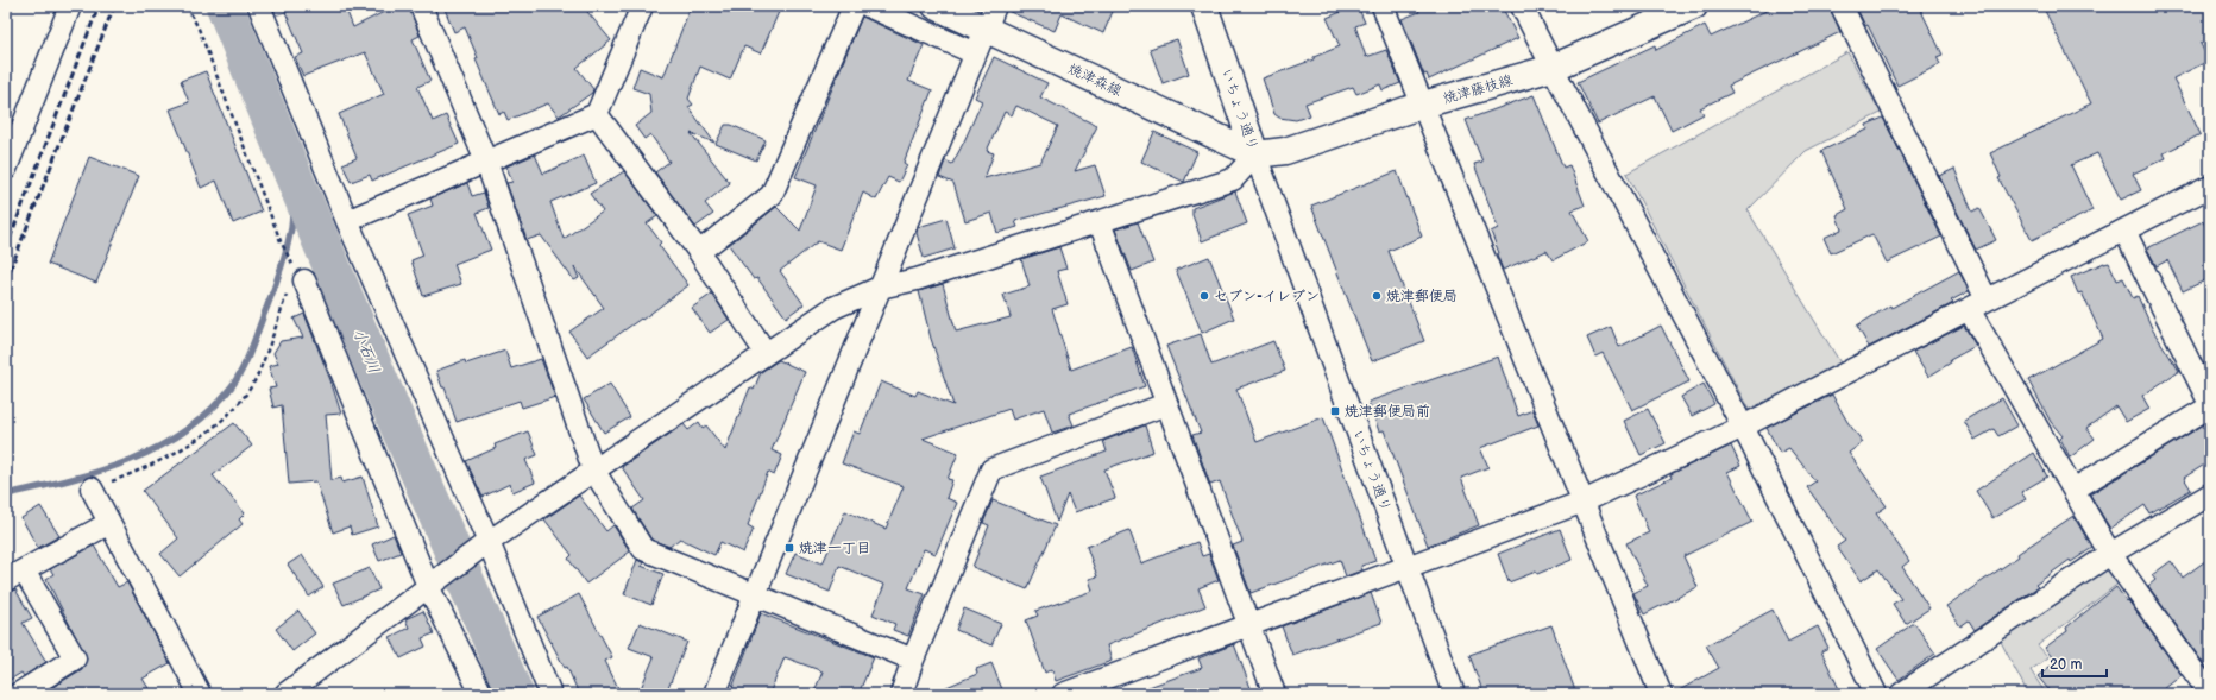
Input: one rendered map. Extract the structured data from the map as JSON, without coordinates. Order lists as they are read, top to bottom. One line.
{"streets":{"main road":["焼津森線","焼津藤枝線","いちょう通り"]},"crossings":[["焼津森線","焼津藤枝線"],["焼津森線","いちょう通り"],["焼津藤枝線","いちょう通り"]],"water":["小石川"],"places":{"other":["セブン-イレブン","焼津郵便局"],"transit":["焼津郵便局前","焼津一丁目"]},"scale_bar":"20 m"}
